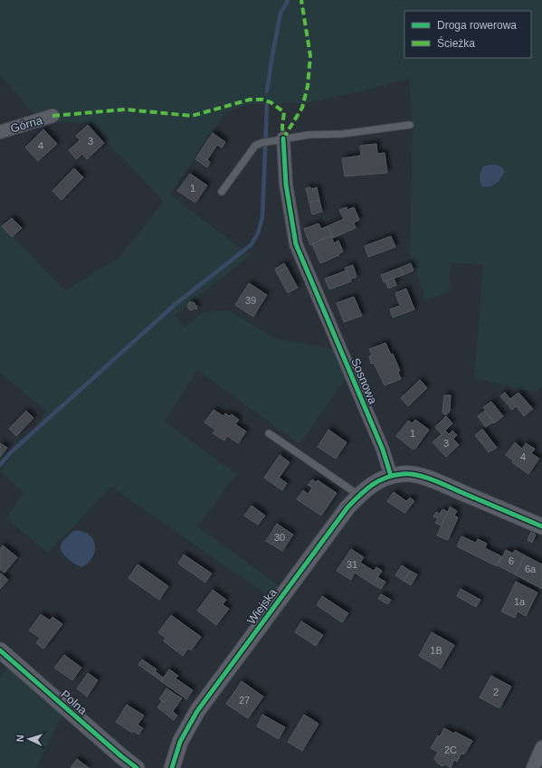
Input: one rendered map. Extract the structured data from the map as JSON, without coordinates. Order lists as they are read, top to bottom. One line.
{"streets":{"street":["Górna","Sosnowa","Wiejska","Polna"]},"crossings":[["Sosnowa","Wiejska"]],"house_numbers":["3","4","1","39","1","3","4","30","6","31","6a","1a","1B","2","27","2C"],"legend":["Droga rowerowa","Ścieżka"],"north":"left"}
